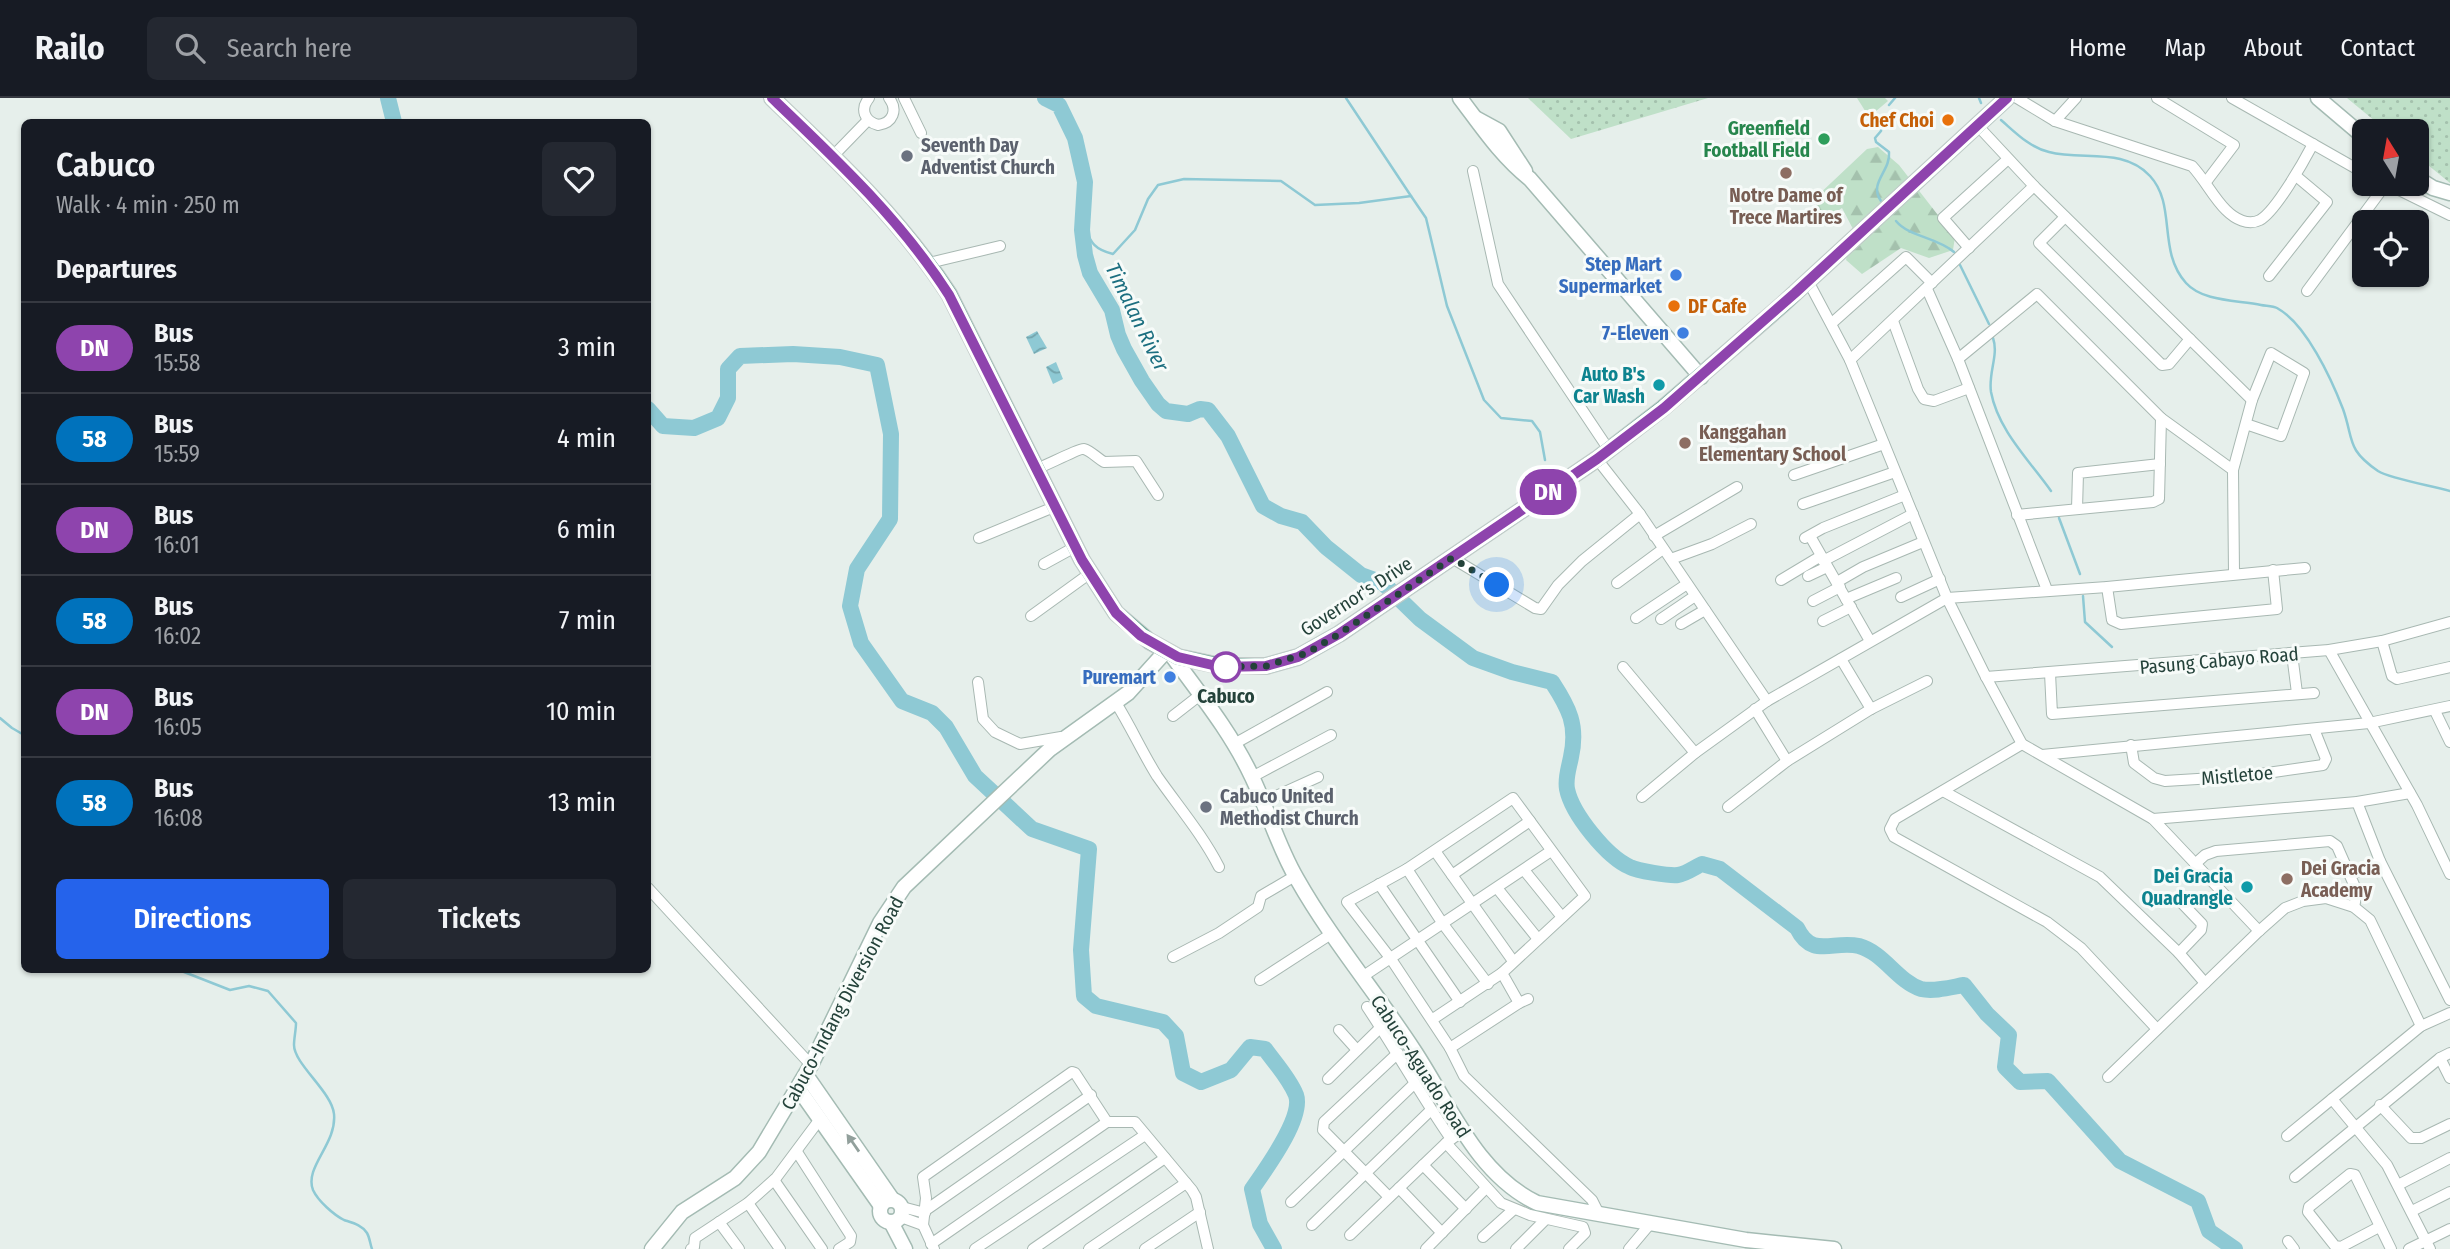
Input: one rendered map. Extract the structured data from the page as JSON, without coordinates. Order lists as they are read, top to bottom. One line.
{"streets":{"main road":["Governor's Drive"],"street":["Pasung Cabayo Road","Mistletoe","Cabuco-Indang Diversion Road","Cabuco-Aguado Road"]},"crossings":[["Governor's Drive","Cabuco-Indang Diversion Road"],["Governor's Drive","Cabuco-Aguado Road"],["Cabuco-Indang Diversion Road","Cabuco-Aguado Road"]],"water":["Timalan River"],"places":["Chef Choi","Greenfield Football Field","Seventh Day Adventist Church","Notre Dame of Trece Martires","Step Mart Supermarket","DF Cafe","7-Eleven","Auto B's Car Wash","Kanggahan Elementary School","Cabuco","Puremart","Cabuco United Methodist Church","Dei Gracia Academy","Dei Gracia Quadrangle"],"lines":["bus line DN"],"north":"top","page":{"header":"Railo","search":"Search here","nav":["Home","Map","About","Contact"],"on_map":"DN","heading":[["Cabuco","Walk · 4 min · 250 m"],"Departures"],"list":[{"mark":"DN","name":"Bus","note":"15:58","value":"3 min"},{"mark":"58","name":"Bus","note":"15:59","value":"4 min"},{"mark":"DN","name":"Bus","note":"16:01","value":"6 min"},{"mark":"58","name":"Bus","note":"16:02","value":"7 min"},{"mark":"DN","name":"Bus","note":"16:05","value":"10 min"},{"mark":"58","name":"Bus","note":"16:08","value":"13 min"}],"buttons":["Directions","Tickets"]}}
